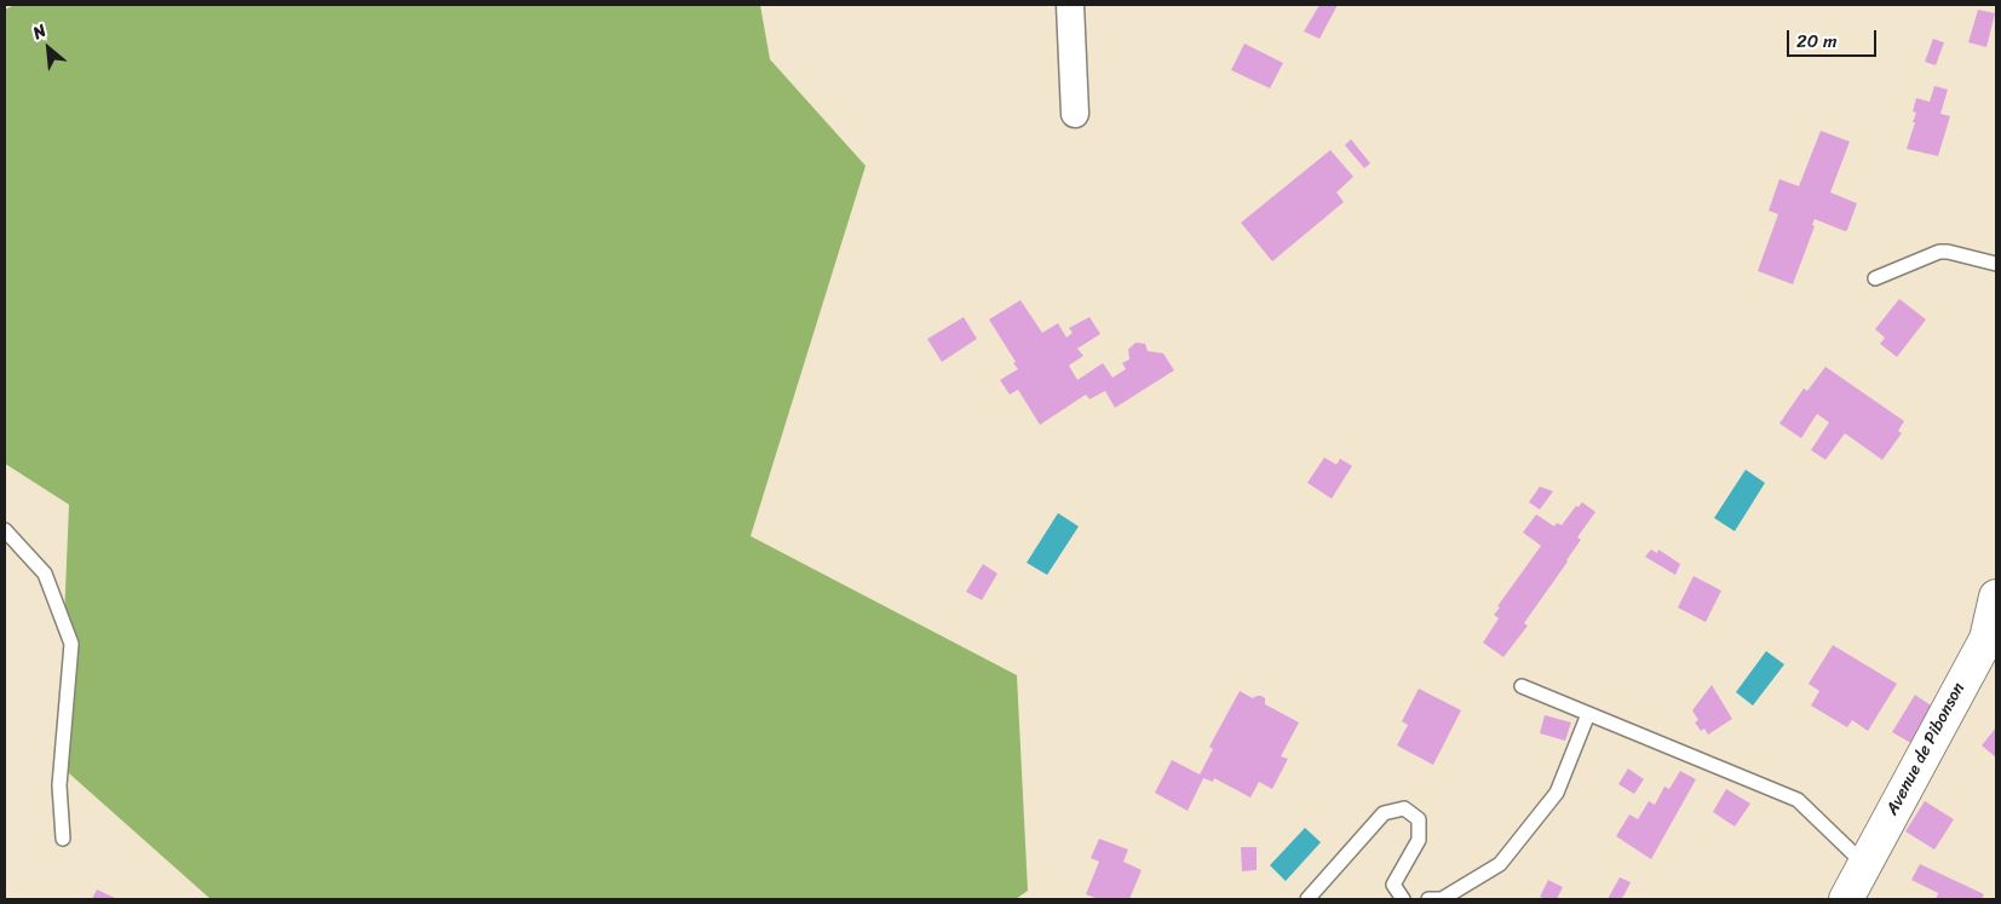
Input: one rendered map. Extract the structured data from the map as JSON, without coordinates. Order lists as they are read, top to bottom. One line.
{"streets":{"street":["Avenue de Pibonson"]},"scale_bar":"20 m","north":"top left"}
